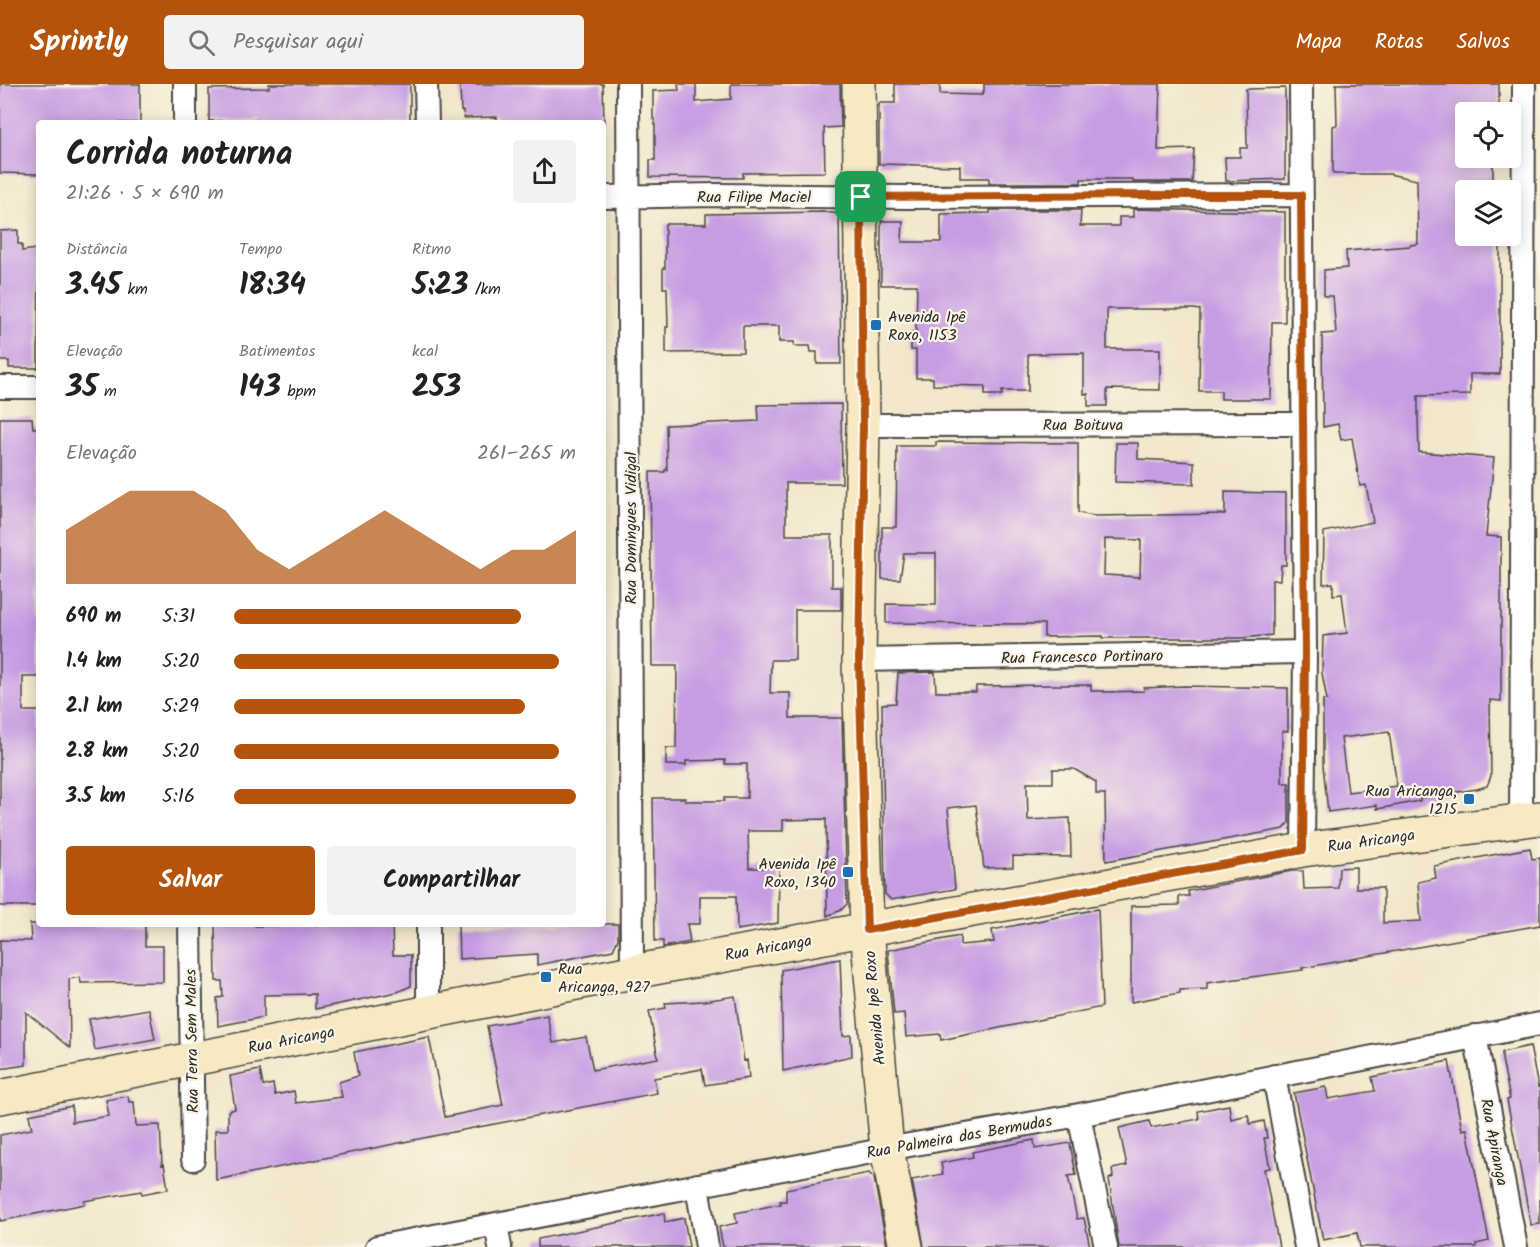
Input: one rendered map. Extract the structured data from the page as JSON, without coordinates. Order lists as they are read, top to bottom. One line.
{"streets":{"street":["Rua Filipe Maciel","Rua Boituva","Rua Domingues Vidigal","Rua Francesco Portinaro","Rua Aricanga","Avenida Ipê Roxo","Rua Terra Sem Males","Rua Palmeira das Bermudas","Rua Apiranga"]},"crossings":[["Rua Filipe Maciel","Rua Domingues Vidigal"],["Rua Filipe Maciel","Avenida Ipê Roxo"],["Rua Boituva","Avenida Ipê Roxo"],["Rua Domingues Vidigal","Rua Aricanga"],["Rua Francesco Portinaro","Avenida Ipê Roxo"],["Rua Aricanga","Avenida Ipê Roxo"],["Rua Aricanga","Rua Terra Sem Males"],["Avenida Ipê Roxo","Rua Palmeira das Bermudas"],["Rua Palmeira das Bermudas","Rua Apiranga"]],"places":{"transit":["Avenida Ipê Roxo, 1153","Rua Aricanga, 1215","Avenida Ipê Roxo, 1340","Rua Aricanga, 927"]},"page":{"header":"Sprintly","search":"Pesquisar aqui","nav":["Mapa","Rotas","Salvos"],"heading":["Corrida noturna","21:26 · 5 × 690 m"],"stats":[["Distância","3.45 km"],["Tempo","18:34"],["Ritmo","5:23 /km"],["Elevação","35 m"],["Batimentos","143 bpm"],["kcal","253"]],"chart":["Elevação","261–265 m"],"list":[{"name":"690 m","note":"5:31"},{"name":"1.4 km","note":"5:20"},{"name":"2.1 km","note":"5:29"},{"name":"2.8 km","note":"5:20"},{"name":"3.5 km","note":"5:16"}],"buttons":["Salvar","Compartilhar"]}}
